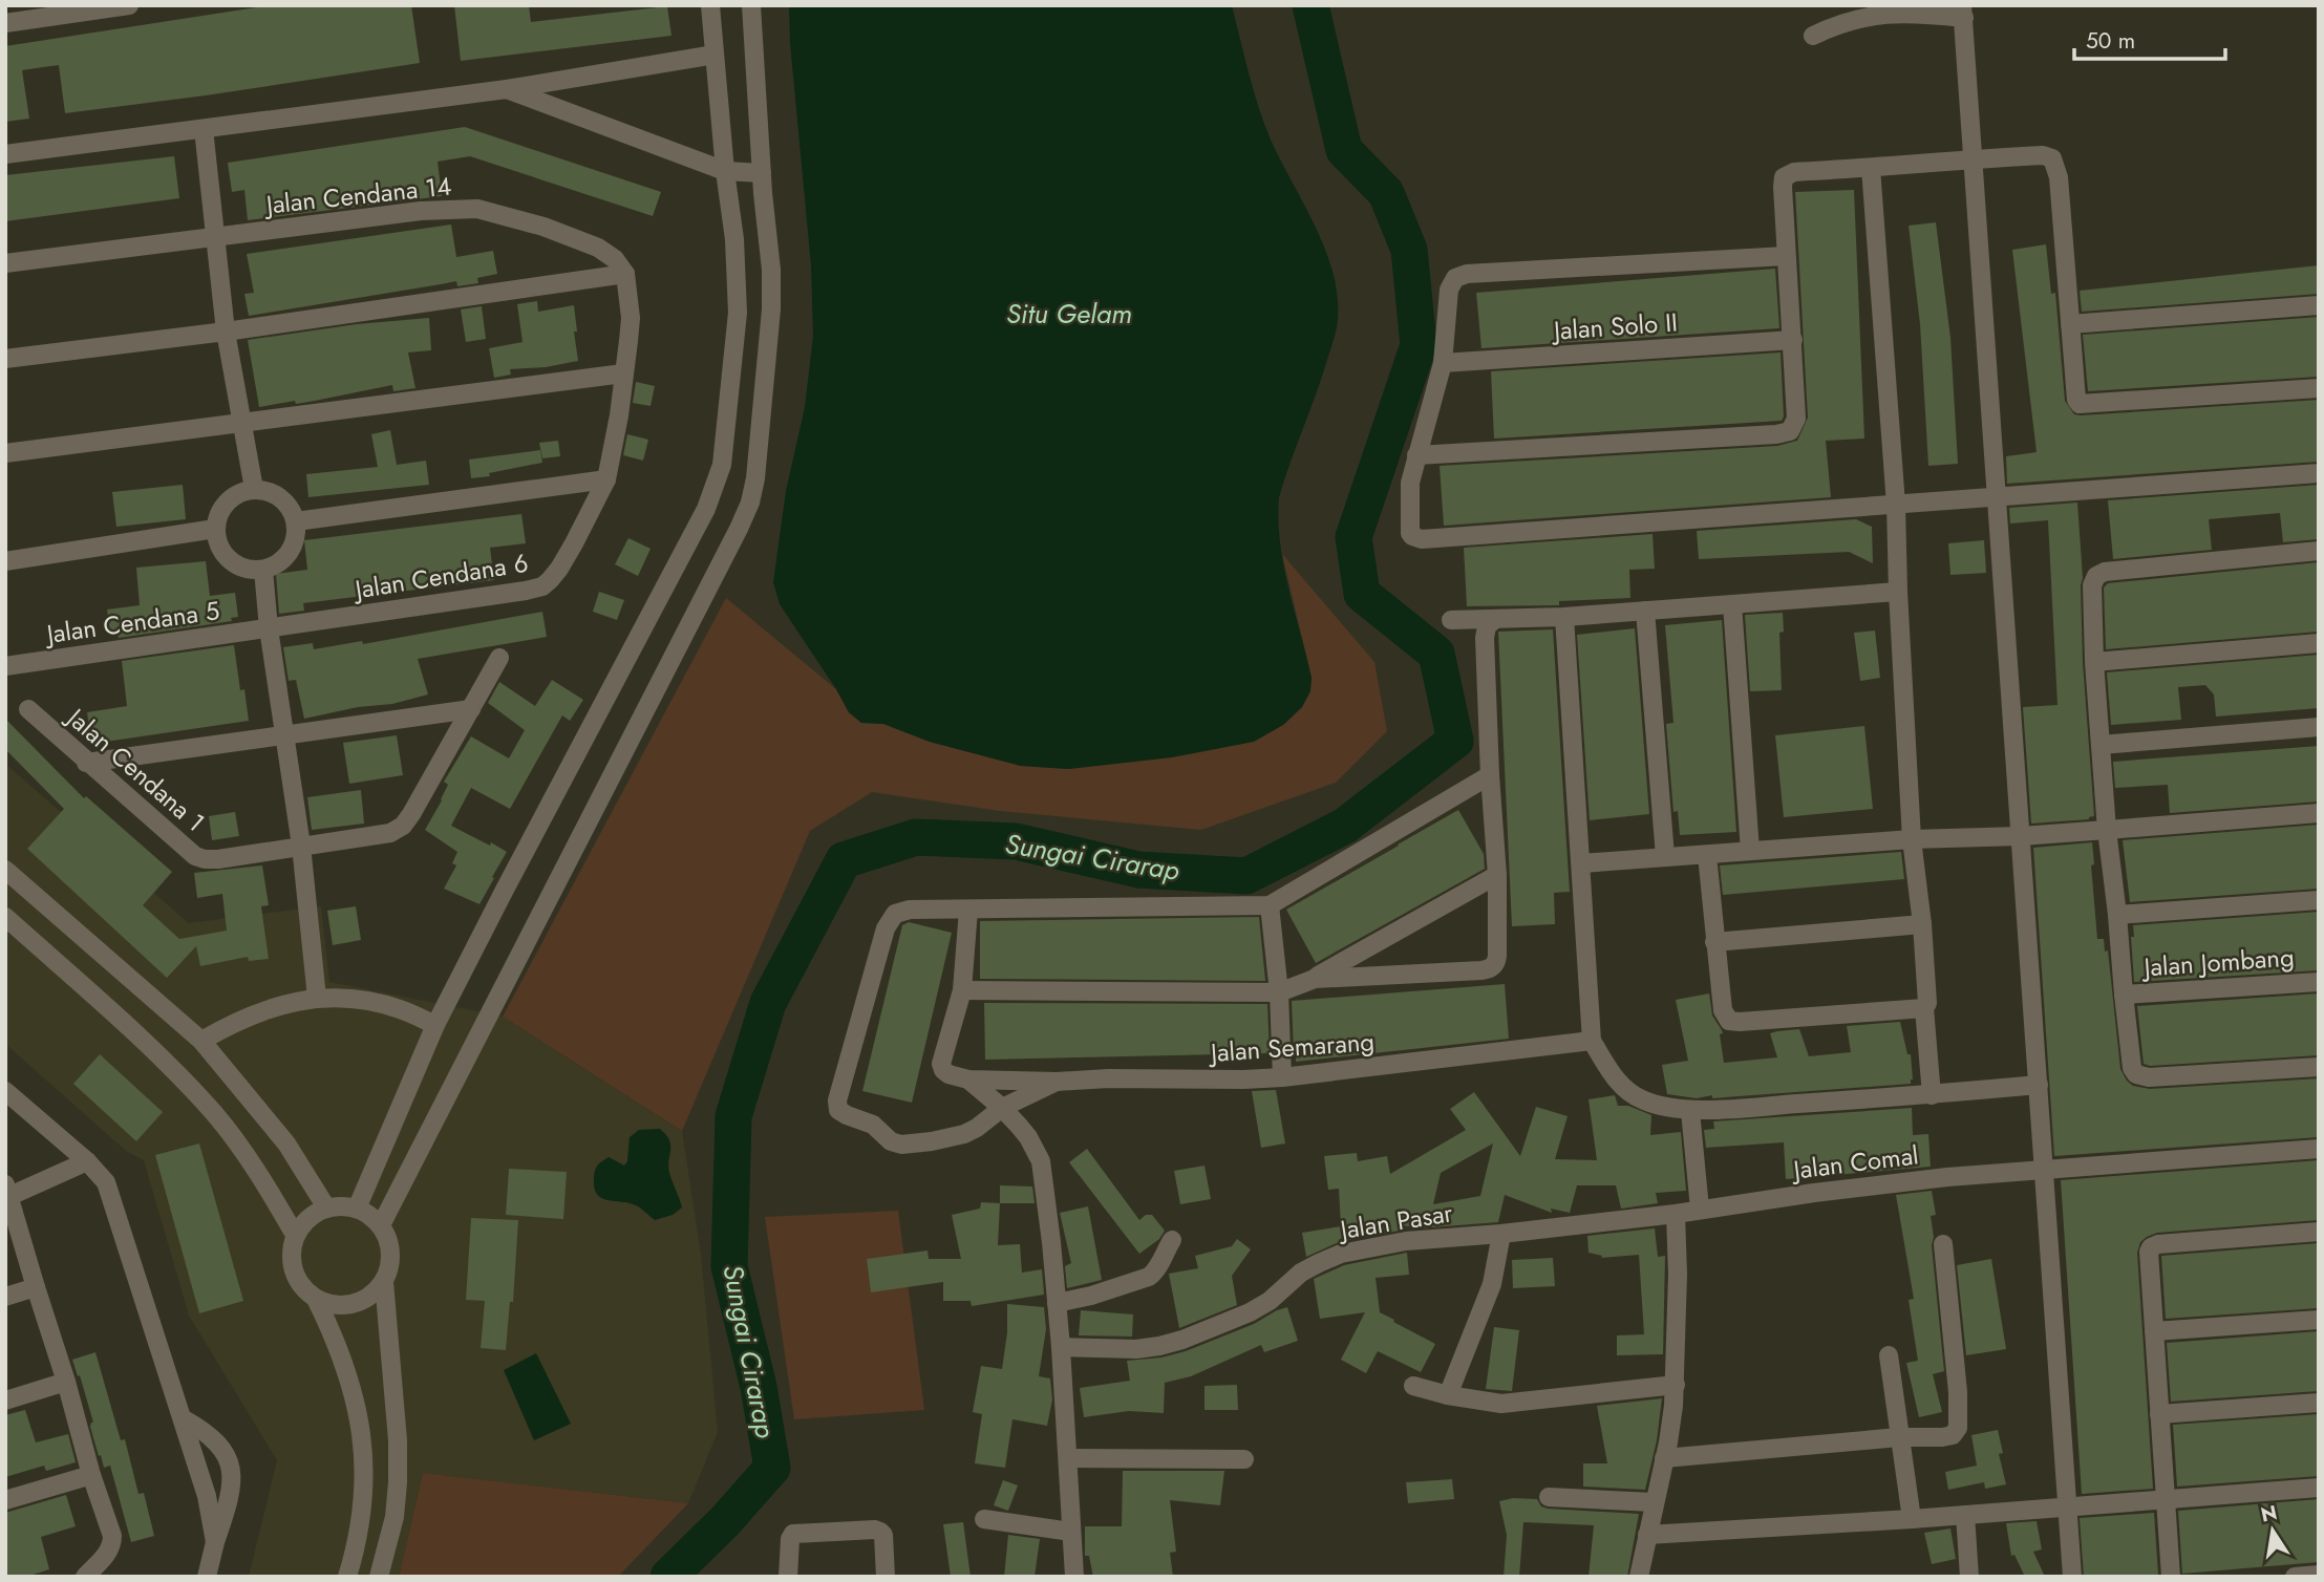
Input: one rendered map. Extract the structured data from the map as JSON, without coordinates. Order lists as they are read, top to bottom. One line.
{"streets":{"street":["Jalan Cendana 14","Jalan Solo II","Jalan Cendana 6","Jalan Cendana 5","Jalan Cendana 1","Jalan Jombang","Jalan Semarang","Jalan Comal","Jalan Pasar"]},"crossings":[["Jalan Cendana 6","Jalan Cendana 5"],["Jalan Comal","Jalan Pasar"]],"water":["Situ Gelam","Sungai Cirarap"],"scale_bar":"50 m","north":"top"}
